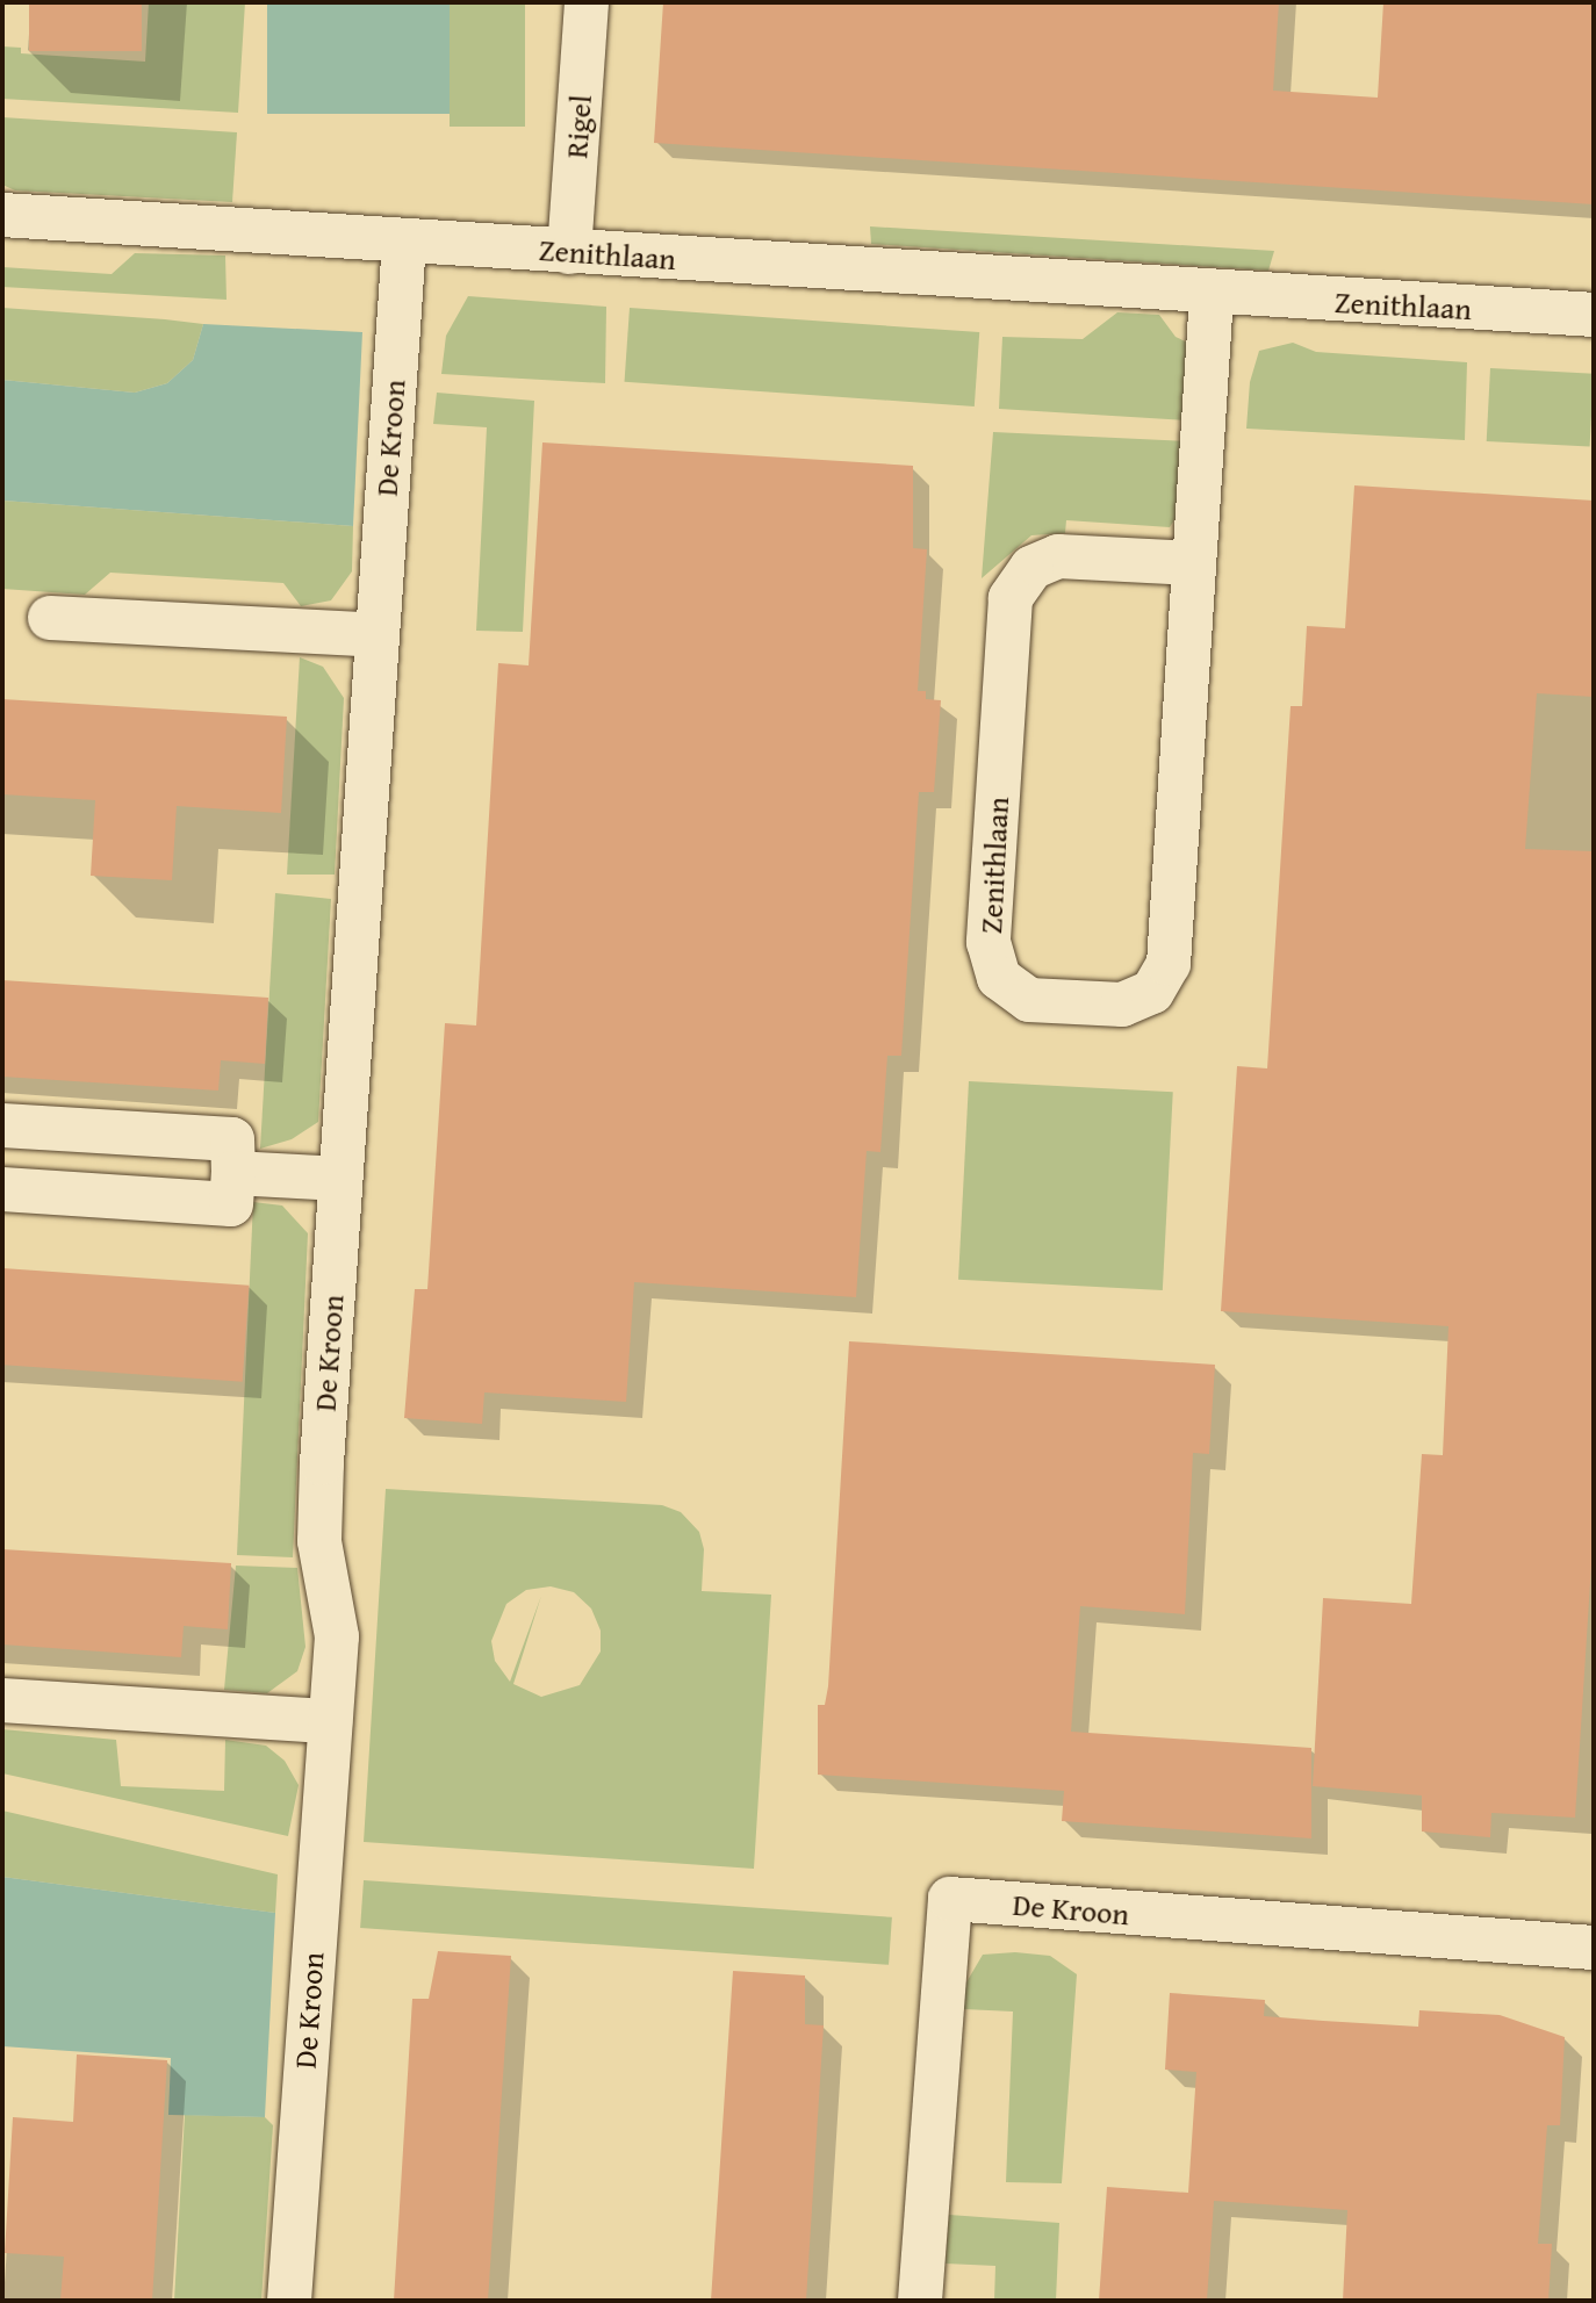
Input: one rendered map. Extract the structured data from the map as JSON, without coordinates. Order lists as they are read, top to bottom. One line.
{"streets":{"street":["Rigel","Zenithlaan","De Kroon"]},"crossings":[["Rigel","Zenithlaan"],["Zenithlaan","De Kroon"]]}
